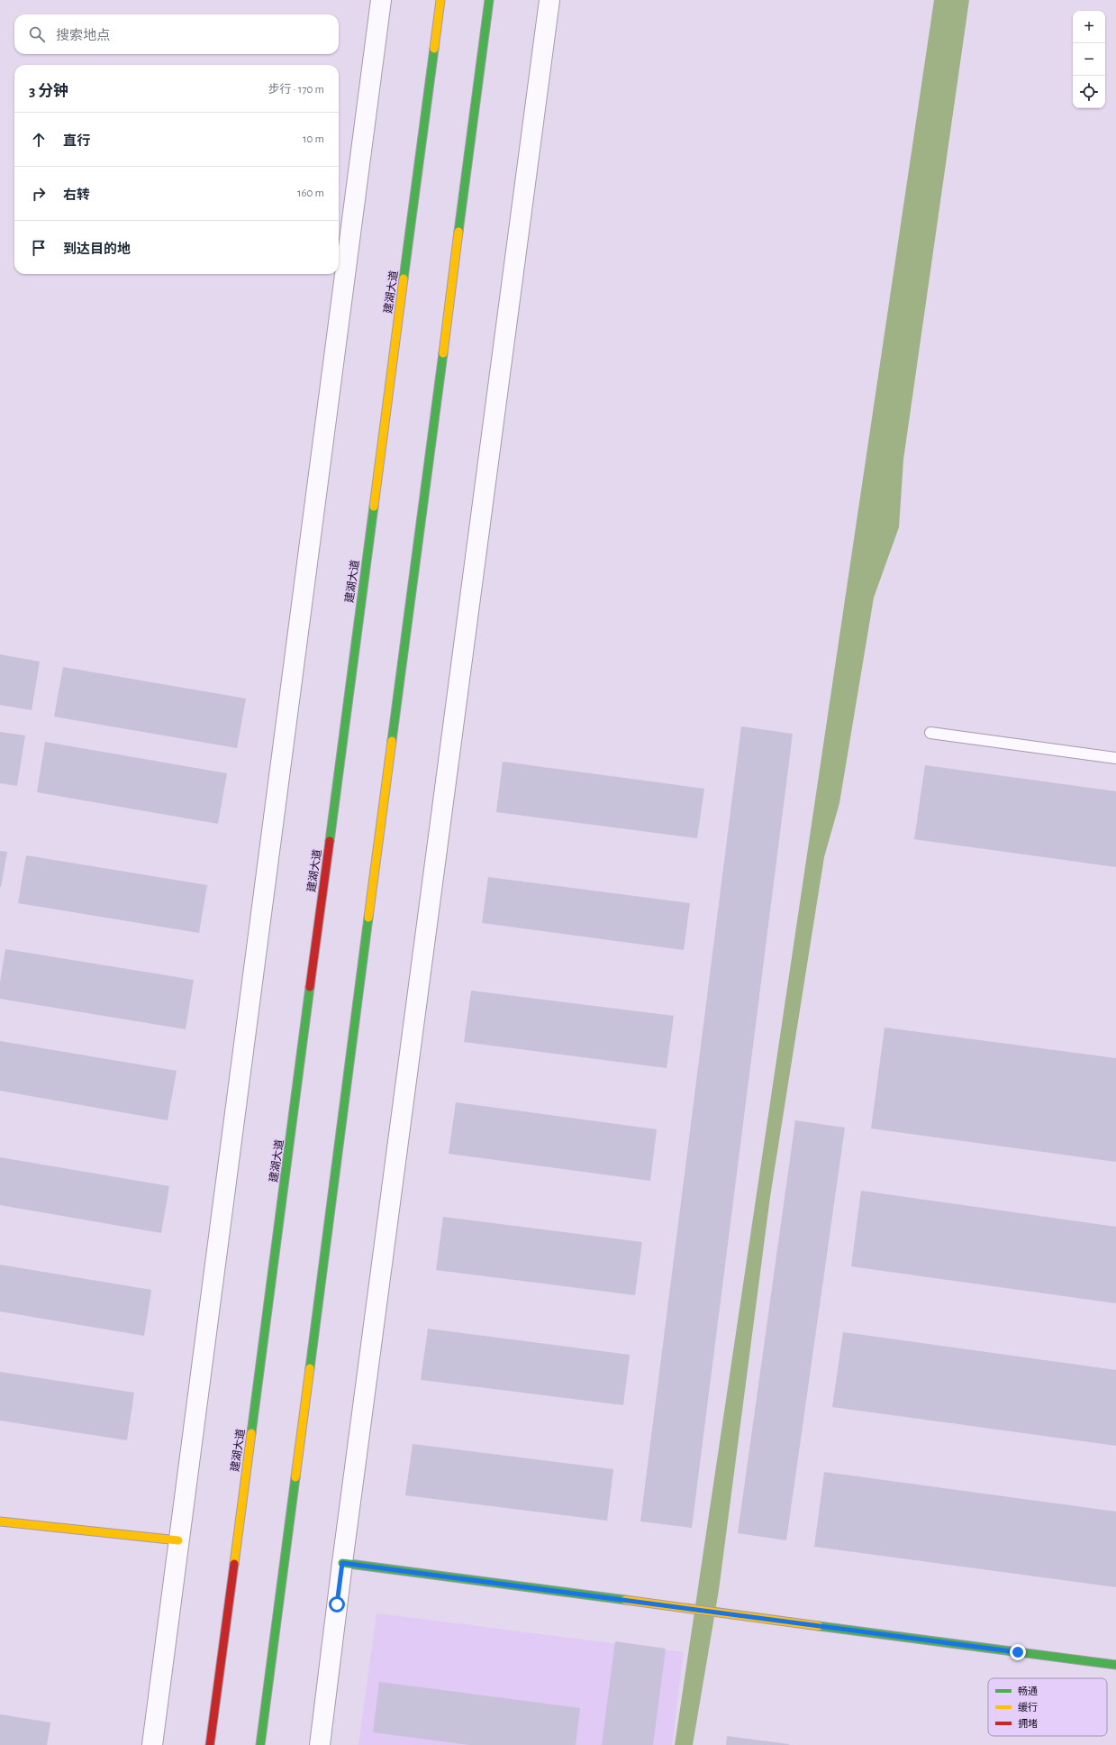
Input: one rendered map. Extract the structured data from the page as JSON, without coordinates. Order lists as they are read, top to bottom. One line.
{"streets":{"main road":["建湖大道"]},"legend":["畅通","缓行","拥堵"],"page":{"map_buttons":["+","−"],"search":"搜索地点","heading":["3 分钟","步行 · 170 m"],"list":[["直行","10 m"],["右转","160 m"],"到达目的地"]}}
